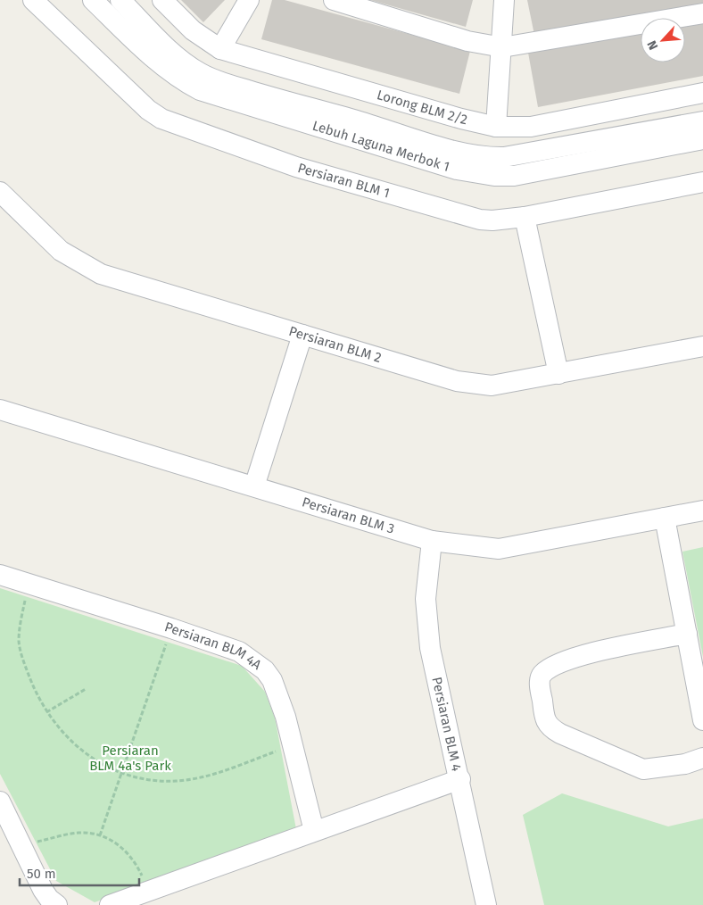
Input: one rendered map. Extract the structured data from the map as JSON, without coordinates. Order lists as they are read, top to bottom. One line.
{"streets":{"street":["Lorong BLM 2/2","Lebuh Laguna Merbok 1","Persiaran BLM 1","Persiaran BLM 2","Persiaran BLM 3","Persiaran BLM 4A","Persiaran BLM 4"]},"crossings":[["Persiaran BLM 3","Persiaran BLM 4"]],"parks":["Persiaran BLM 4a's Park"],"scale_bar":"50 m","north":"bottom left"}
